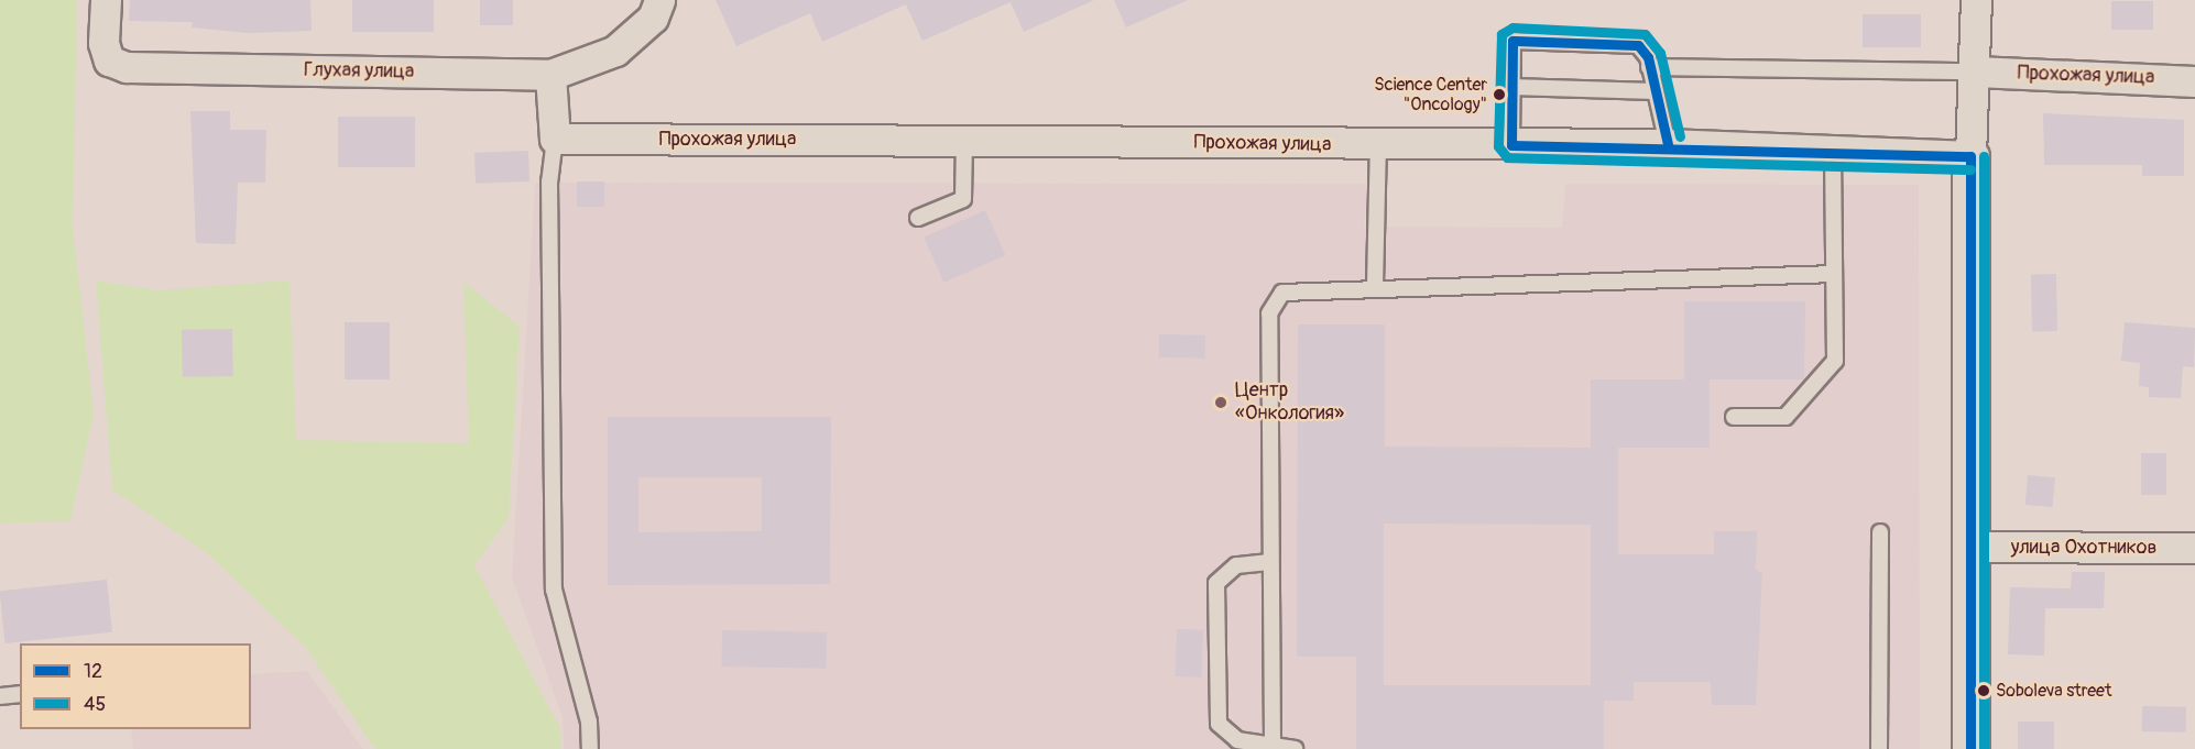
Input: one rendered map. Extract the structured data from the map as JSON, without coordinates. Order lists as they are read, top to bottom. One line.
{"streets":{"street":["Глухая улица","Прохожая улица","улица Охотников"]},"places":["Science Center \"Oncology\"","Центр «Онкология»","Soboleva street"],"lines":["transit line 45","transit line 12"],"legend":["12","45"]}
